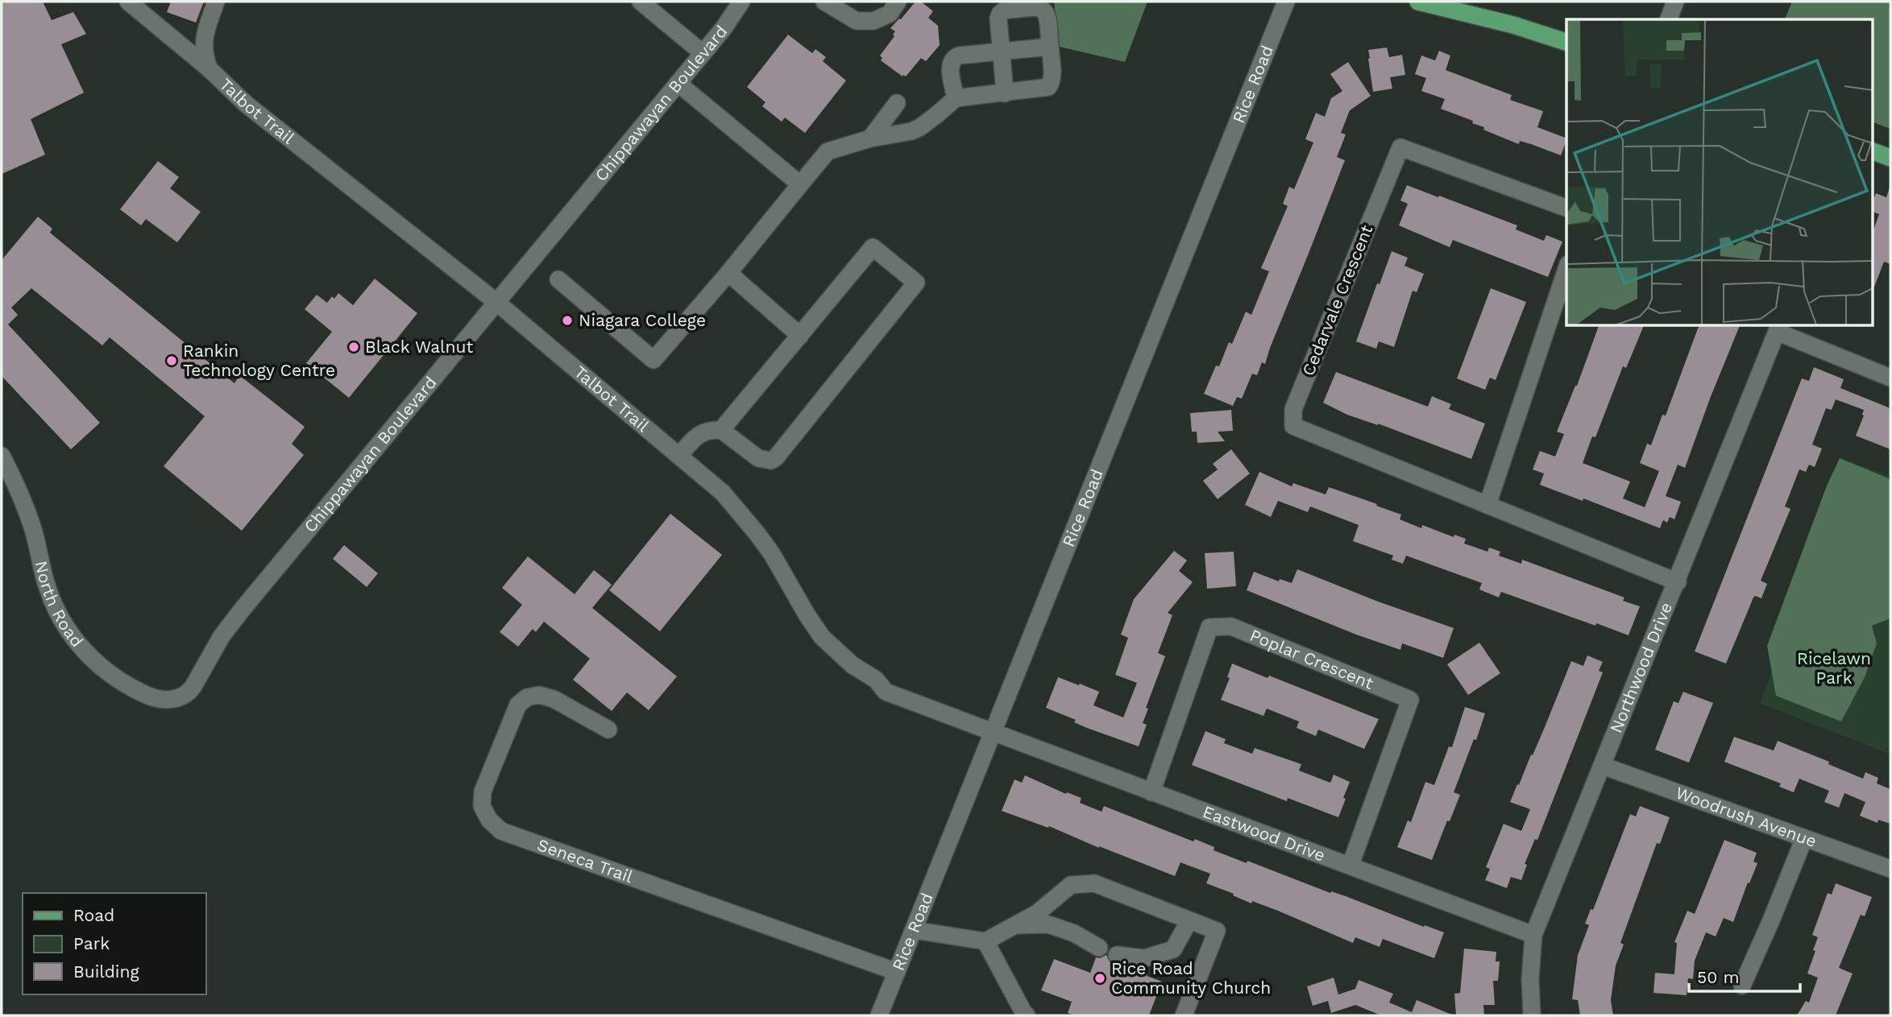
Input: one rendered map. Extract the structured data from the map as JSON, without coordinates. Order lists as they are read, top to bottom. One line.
{"streets":{"street":["Rice Road","Chippawayan Boulevard","Talbot Trail","Cedarvale Crescent","North Road","Poplar Crescent","Northwood Drive","Woodrush Avenue","Eastwood Drive","Seneca Trail"]},"crossings":[["Rice Road","Talbot Trail"],["Rice Road","Eastwood Drive"],["Rice Road","Seneca Trail"],["Chippawayan Boulevard","Talbot Trail"],["Chippawayan Boulevard","North Road"],["Talbot Trail","Eastwood Drive"],["Cedarvale Crescent","Northwood Drive"],["Poplar Crescent","Eastwood Drive"],["Northwood Drive","Woodrush Avenue"],["Northwood Drive","Eastwood Drive"]],"parks":["Ricelawn Park"],"places":["Niagara College","Black Walnut","Rankin Technology Centre","Rice Road Community Church"],"legend":["Road","Park","Building"],"scale_bar":"50 m"}
